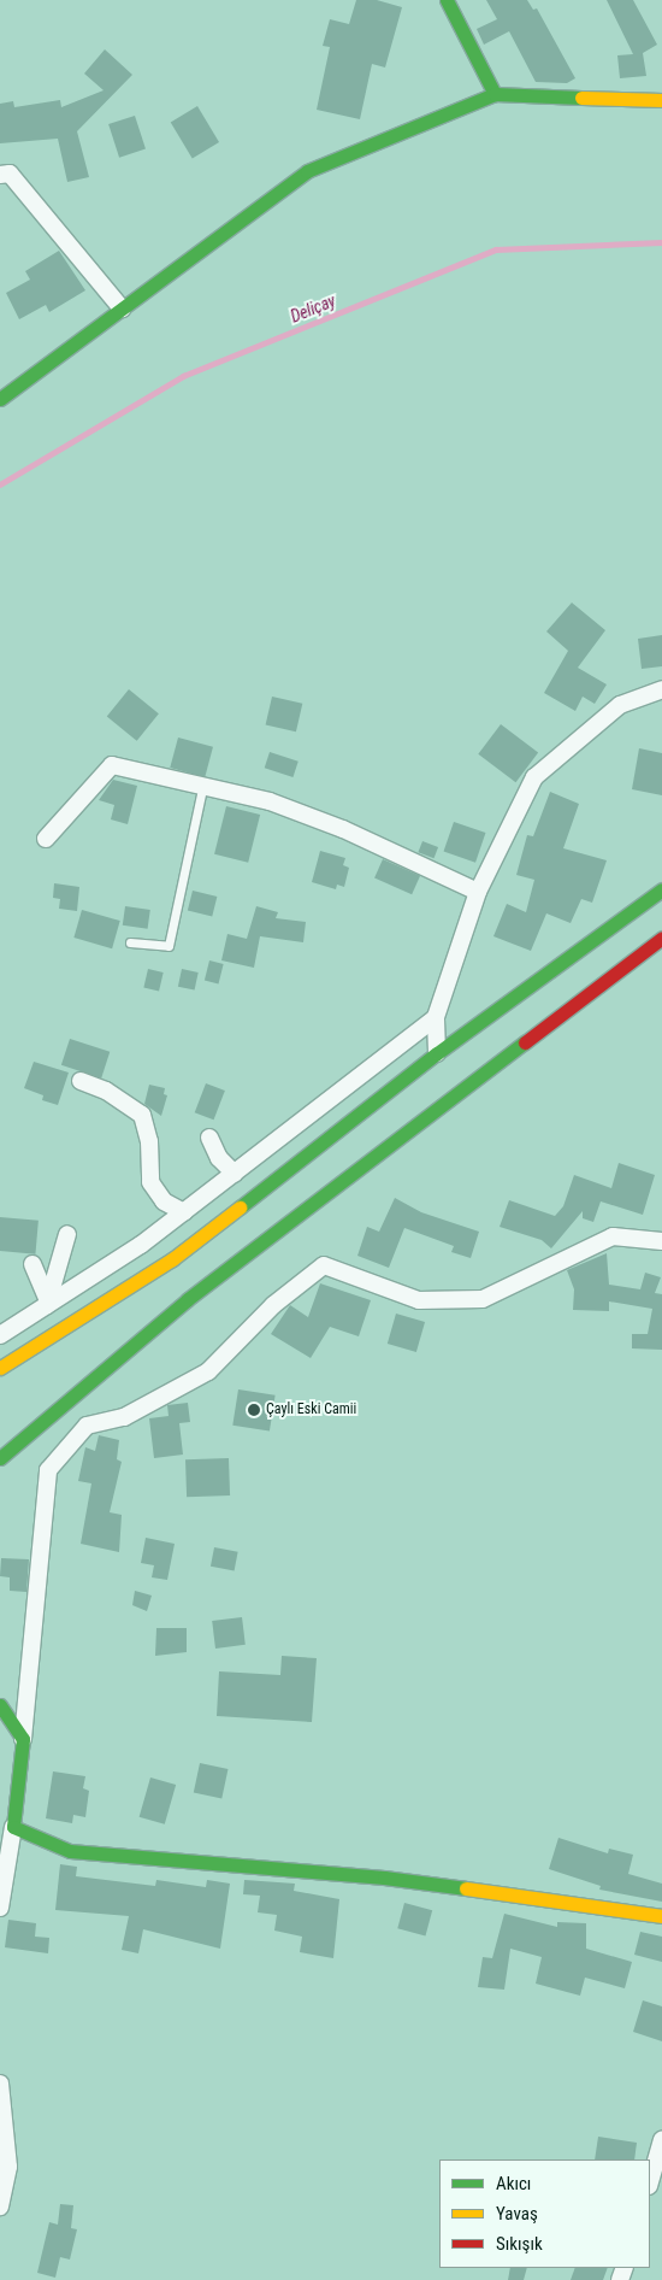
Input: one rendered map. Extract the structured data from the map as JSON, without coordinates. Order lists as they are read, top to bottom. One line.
{"water":["Deliçay"],"places":["Çaylı Eski Camii"],"legend":["Akıcı","Yavaş","Sıkışık"]}
